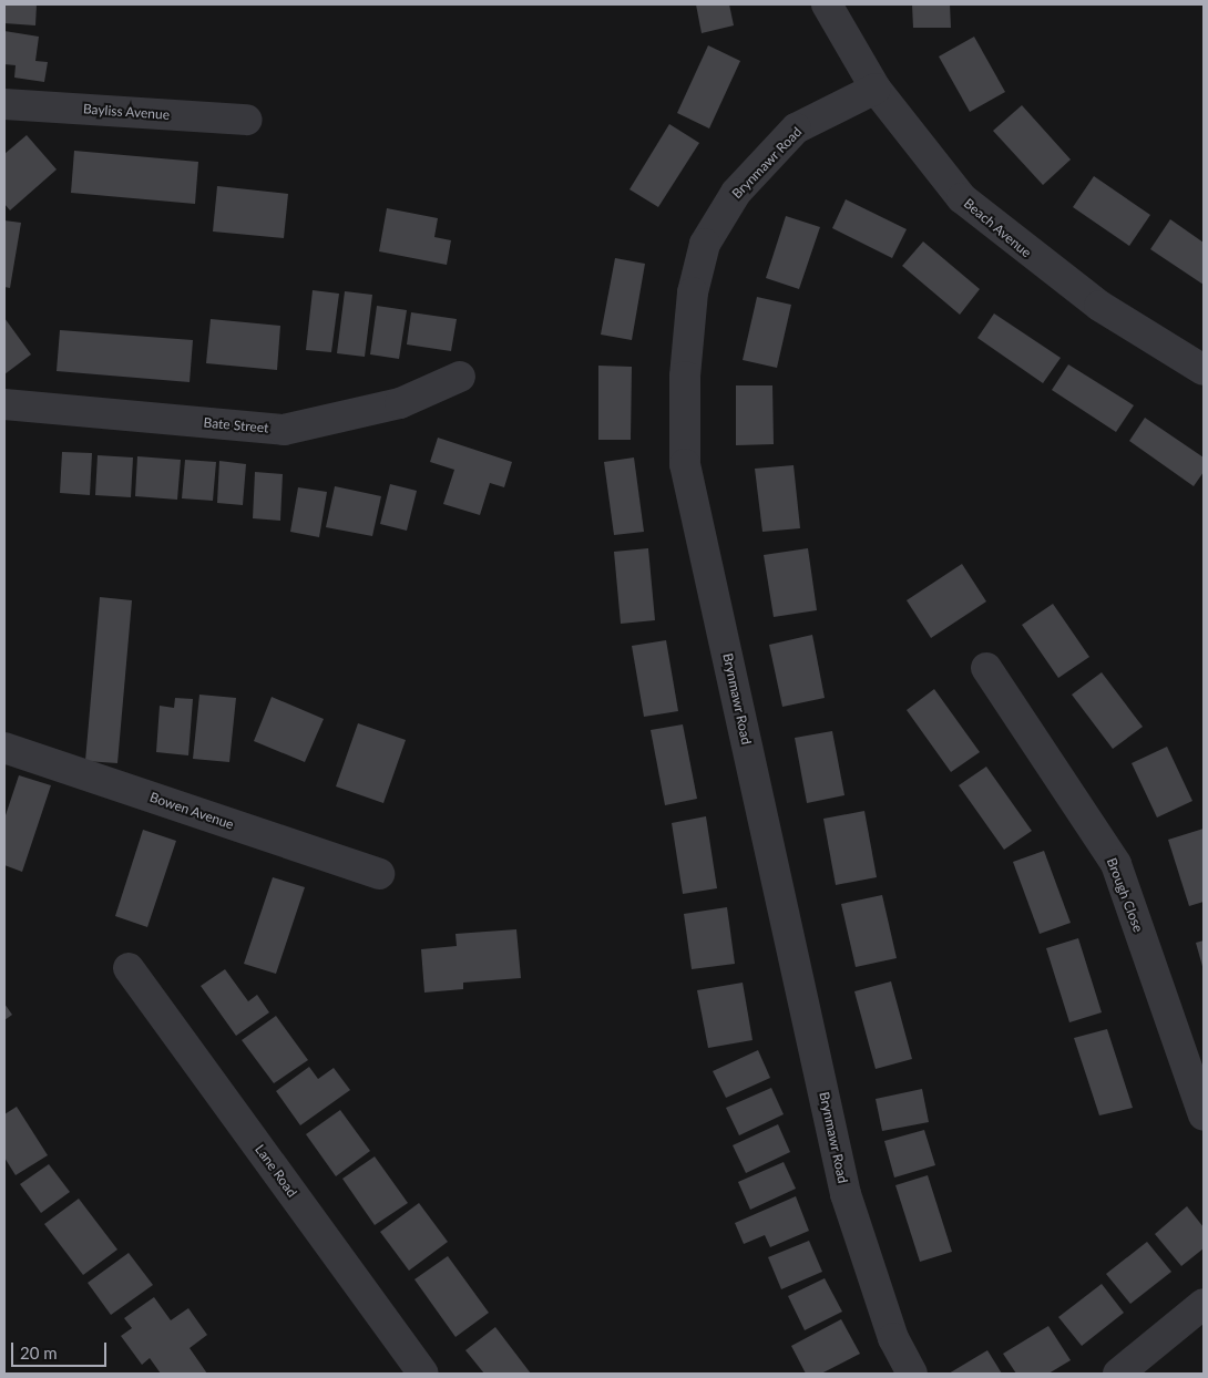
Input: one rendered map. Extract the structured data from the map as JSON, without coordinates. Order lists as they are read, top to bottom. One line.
{"streets":{"street":["Bayliss Avenue","Brynmawr Road","Beach Avenue","Bate Street","Bowen Avenue","Brough Close","Lane Road"]},"crossings":[["Brynmawr Road","Beach Avenue"]],"scale_bar":"20 m"}
